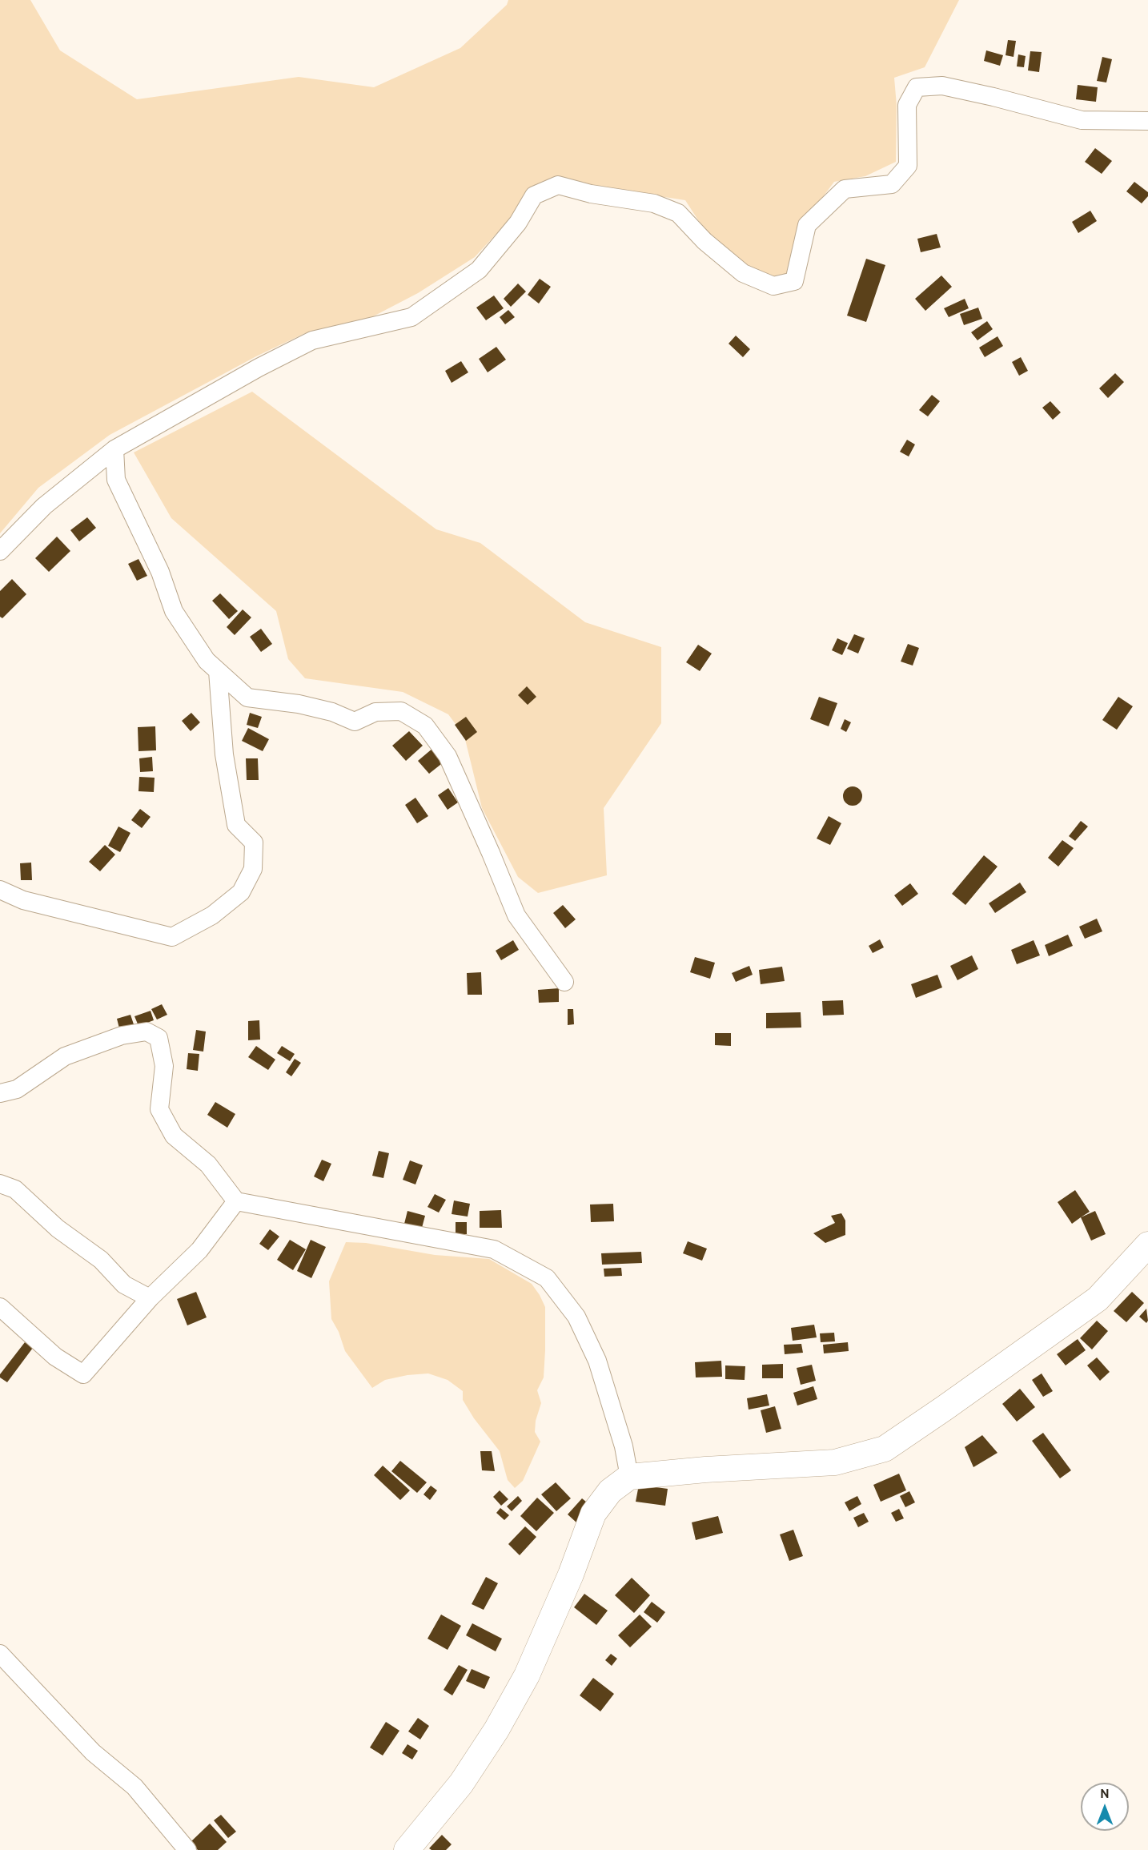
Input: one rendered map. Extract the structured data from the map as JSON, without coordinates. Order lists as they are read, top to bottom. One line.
{"north":"top"}
